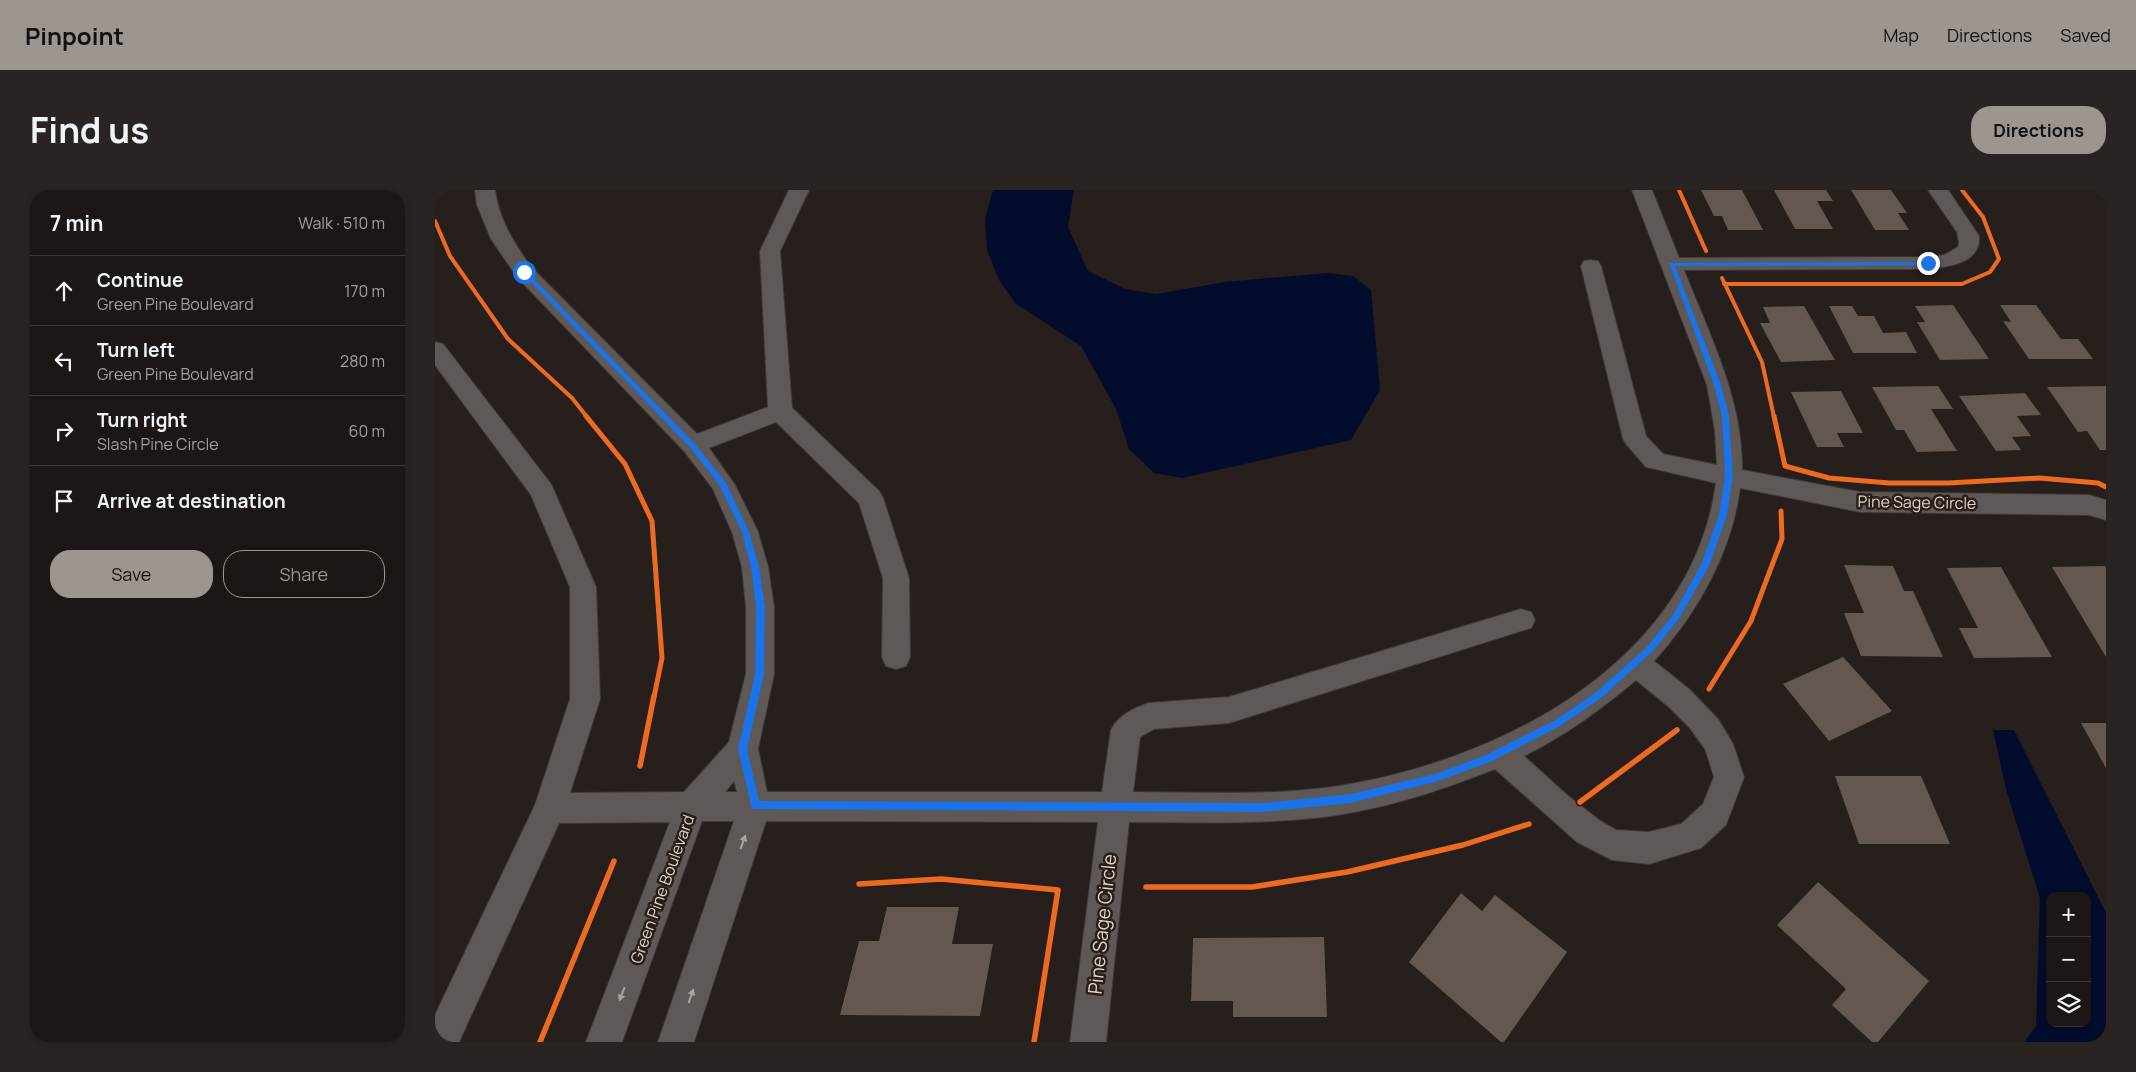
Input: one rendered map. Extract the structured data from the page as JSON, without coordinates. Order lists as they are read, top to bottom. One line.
{"streets":{"street":["Pine Sage Circle","Green Pine Boulevard"]},"page":{"header":"Pinpoint","nav":["Map","Directions","Saved"],"title":"Find us","buttons":["Directions",["Save","Share"]],"heading":["7 min","Walk · 510 m"],"list":[["Continue","Green Pine Boulevard","170 m"],["Turn left","Green Pine Boulevard","280 m"],["Turn right","Slash Pine Circle","60 m"],"Arrive at destination"],"map_buttons":["+","−"]}}
